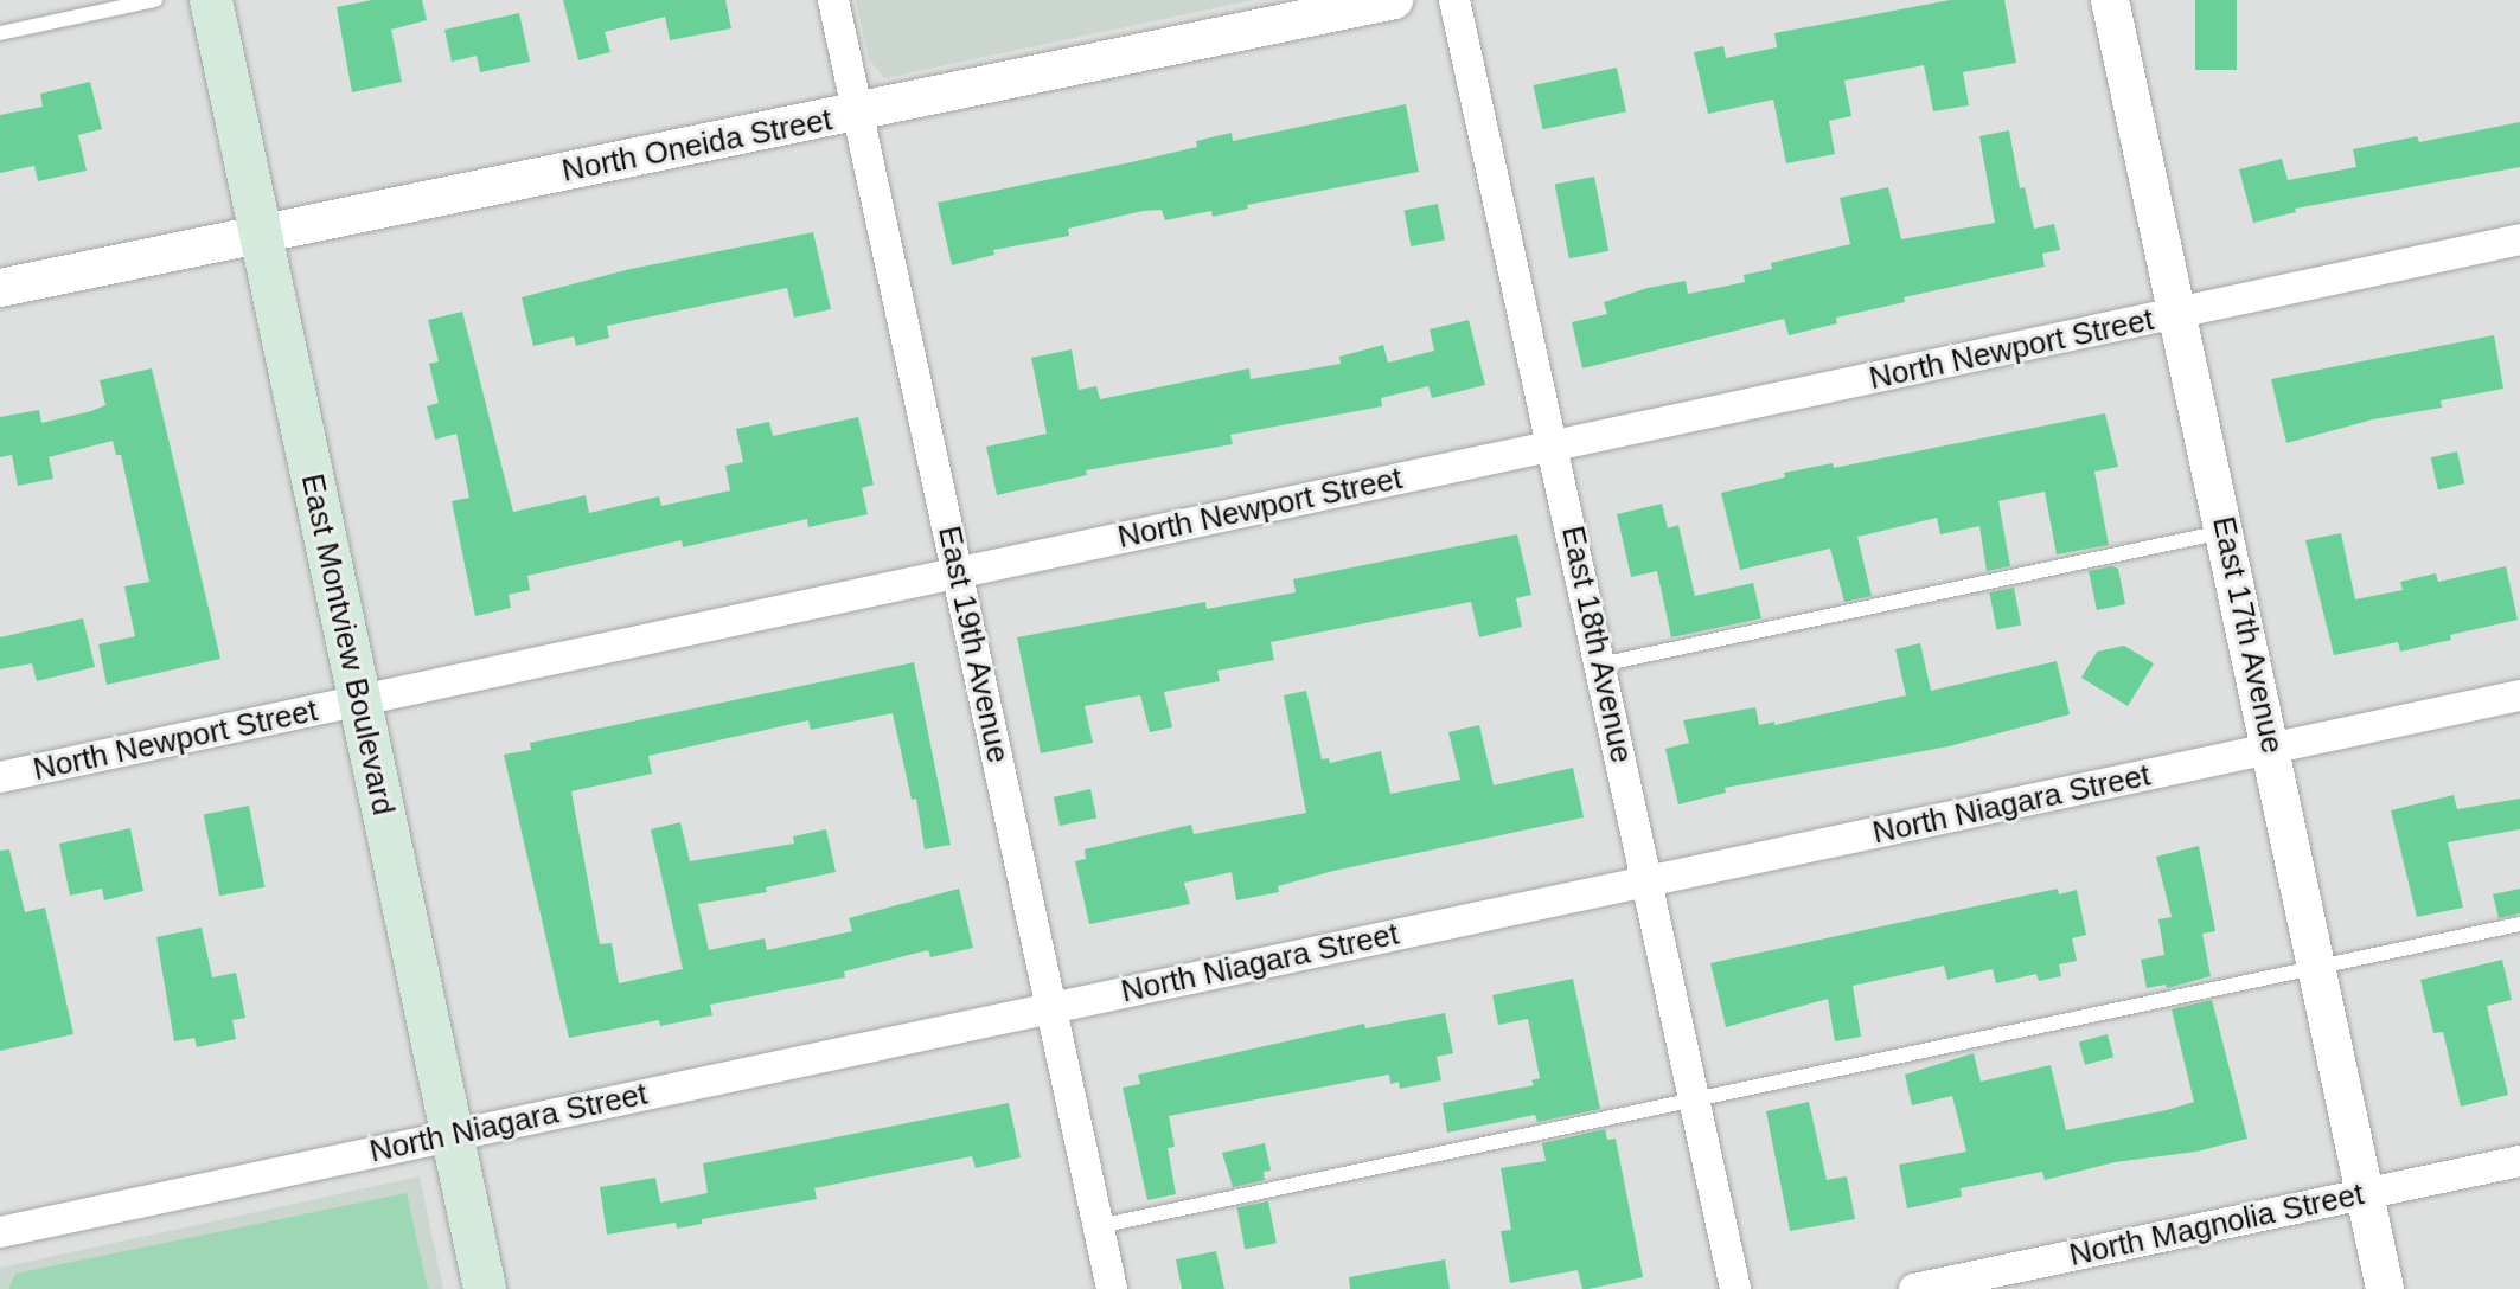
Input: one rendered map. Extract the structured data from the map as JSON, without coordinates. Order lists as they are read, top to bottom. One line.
{"streets":{"main road":["East Montview Boulevard"],"street":["North Oneida Street","North Newport Street","East 17th Avenue","East 19th Avenue","East 18th Avenue","North Niagara Street","North Magnolia Street"]},"crossings":[["North Oneida Street","East Montview Boulevard"],["North Oneida Street","East 19th Avenue"],["North Newport Street","East 17th Avenue"],["North Newport Street","East Montview Boulevard"],["North Newport Street","East 19th Avenue"],["North Newport Street","East 18th Avenue"],["East 17th Avenue","North Niagara Street"],["East 17th Avenue","North Magnolia Street"],["East Montview Boulevard","North Niagara Street"],["East 19th Avenue","North Niagara Street"],["East 18th Avenue","North Niagara Street"]]}
